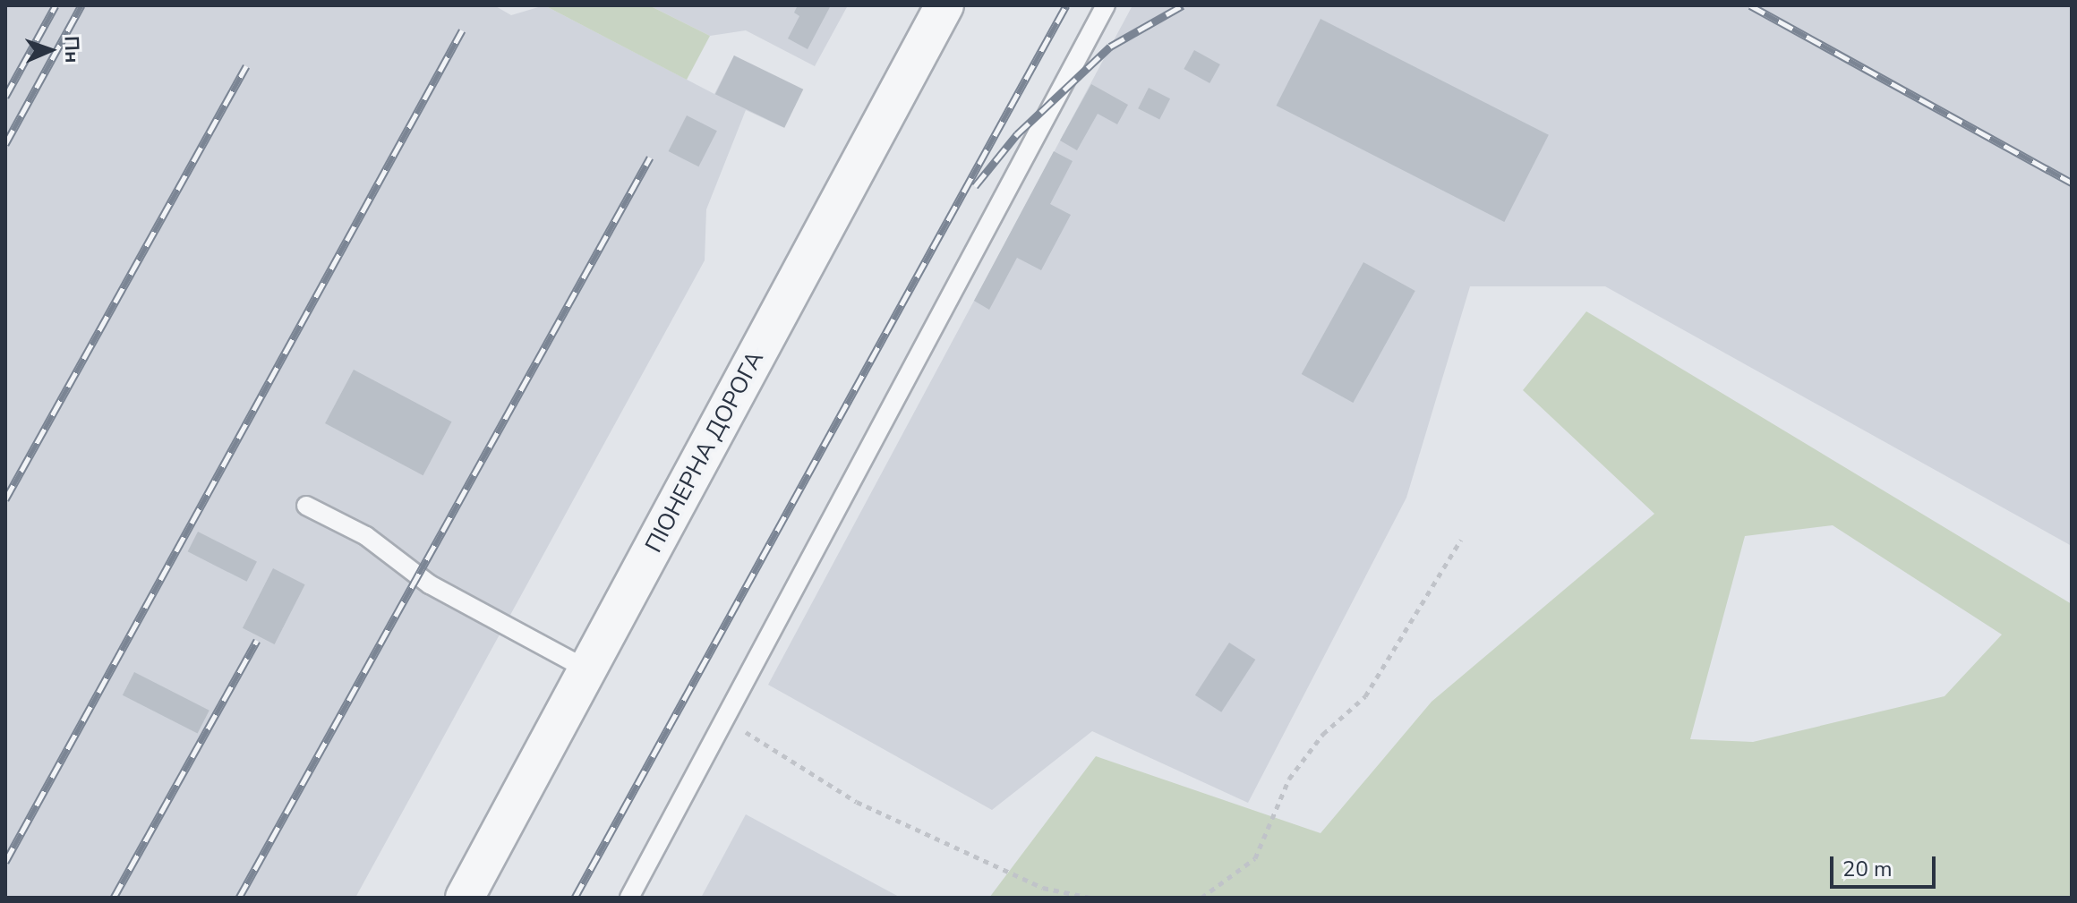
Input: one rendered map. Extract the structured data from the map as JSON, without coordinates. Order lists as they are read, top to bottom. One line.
{"streets":{"street":["ПІОНЕРНА ДОРОГА"]},"scale_bar":"20 m","north":"right"}
